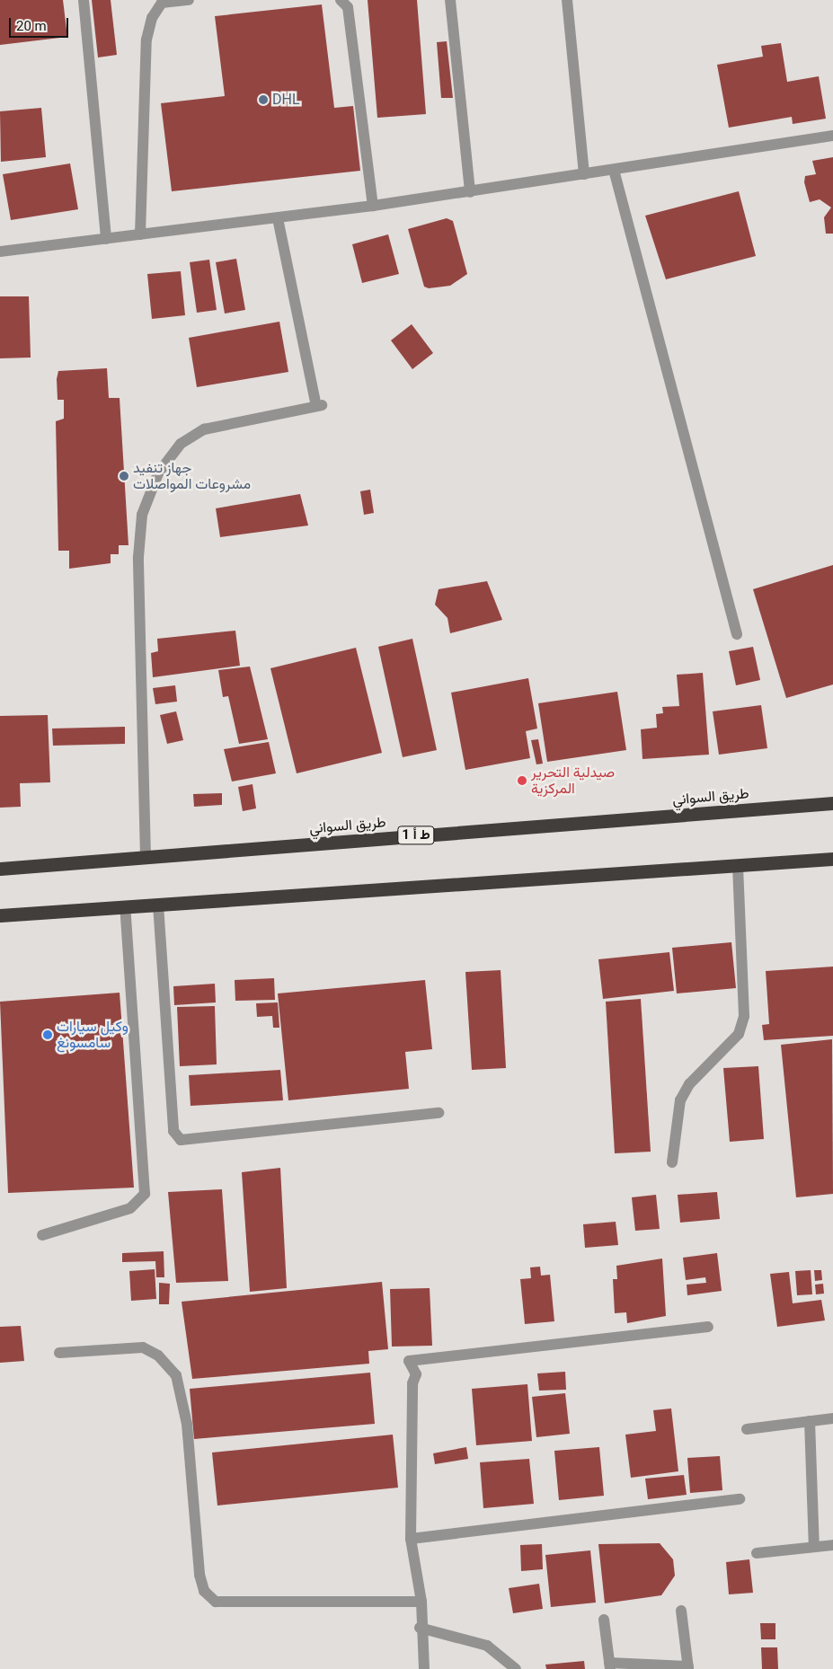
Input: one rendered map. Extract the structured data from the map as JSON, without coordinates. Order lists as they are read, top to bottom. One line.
{"streets":{"highway":["طريق السواني","ط أ 1"]},"places":["DHL","جهاز تنفيد مشروعات المواصلات","صيدلية التحرير المركزية","وكيل سيارات سامسونغ"],"scale_bar":"20 m"}
